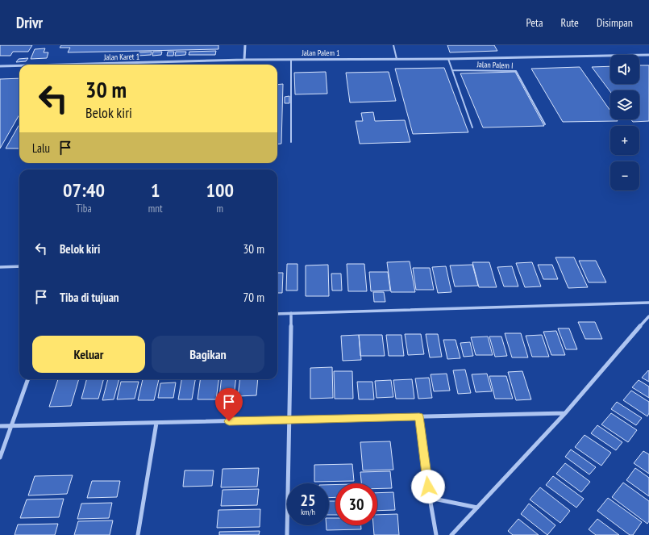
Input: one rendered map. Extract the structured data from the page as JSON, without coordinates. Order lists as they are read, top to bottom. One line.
{"streets":{"street":["Jalan Palem 1","Jalan Karet 1"],"lane":["Jalan Palem I"]},"crossings":[["Jalan Palem 1","Jalan Karet 1"]],"page":{"header":"Drivr","nav":["Peta","Rute","Disimpan"],"map_buttons":["+","−"],"turn":["30 m","Belok kiri"],"then":"Lalu","eta":["07:40","Tiba","1","mnt","100","m"],"list":[{"name":"Belok kiri","value":"30 m"},{"name":"Tiba di tujuan","value":"70 m"}],"buttons":["Keluar","Bagikan"],"speed":"25 km/h","limit":"30"}}
